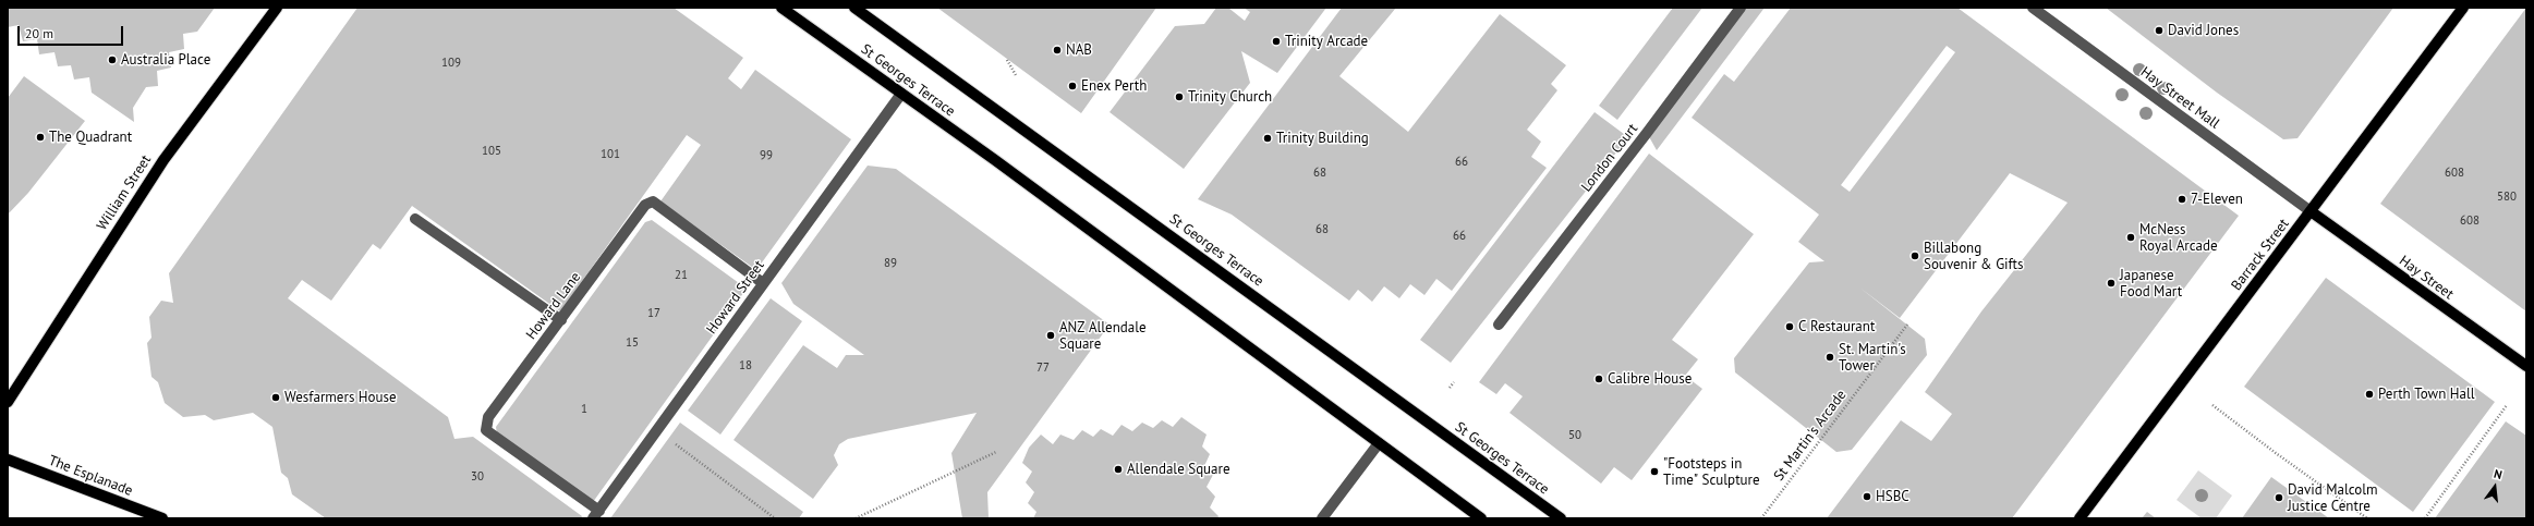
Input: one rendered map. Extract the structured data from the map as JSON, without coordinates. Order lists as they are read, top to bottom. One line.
{"streets":{"main road":["St Georges Terrace","William Street","Barrack Street","Hay Street","The Esplanade"],"street":["Hay Street Mall","London Court","Howard Street","Howard Lane"],"path":["St Martin's Arcade"]},"crossings":[["St Georges Terrace","Howard Street"],["Hay Street Mall","Barrack Street"],["Hay Street Mall","Hay Street"],["Barrack Street","Hay Street"],["Howard Street","Howard Lane"]],"places":["David Jones","Trinity Arcade","NAB","Australia Place","Enex Perth","Trinity Church","The Quadrant","Trinity Building","7-Eleven","McNess Royal Arcade","Billabong Souvenir & Gifts","Japanese Food Mart","C Restaurant","ANZ Allendale Square","St. Martin's Tower","Calibre House","Perth Town Hall","Wesfarmers House","Allendale Square","\"Footsteps in Time\" Sculpture","HSBC","David Malcolm Justice Centre"],"house_numbers":["109","105","101","99","66","68","608","580","608","68","66","89","21","17","15","18","77","1","50","30"],"scale_bar":"20 m","north":"top"}
